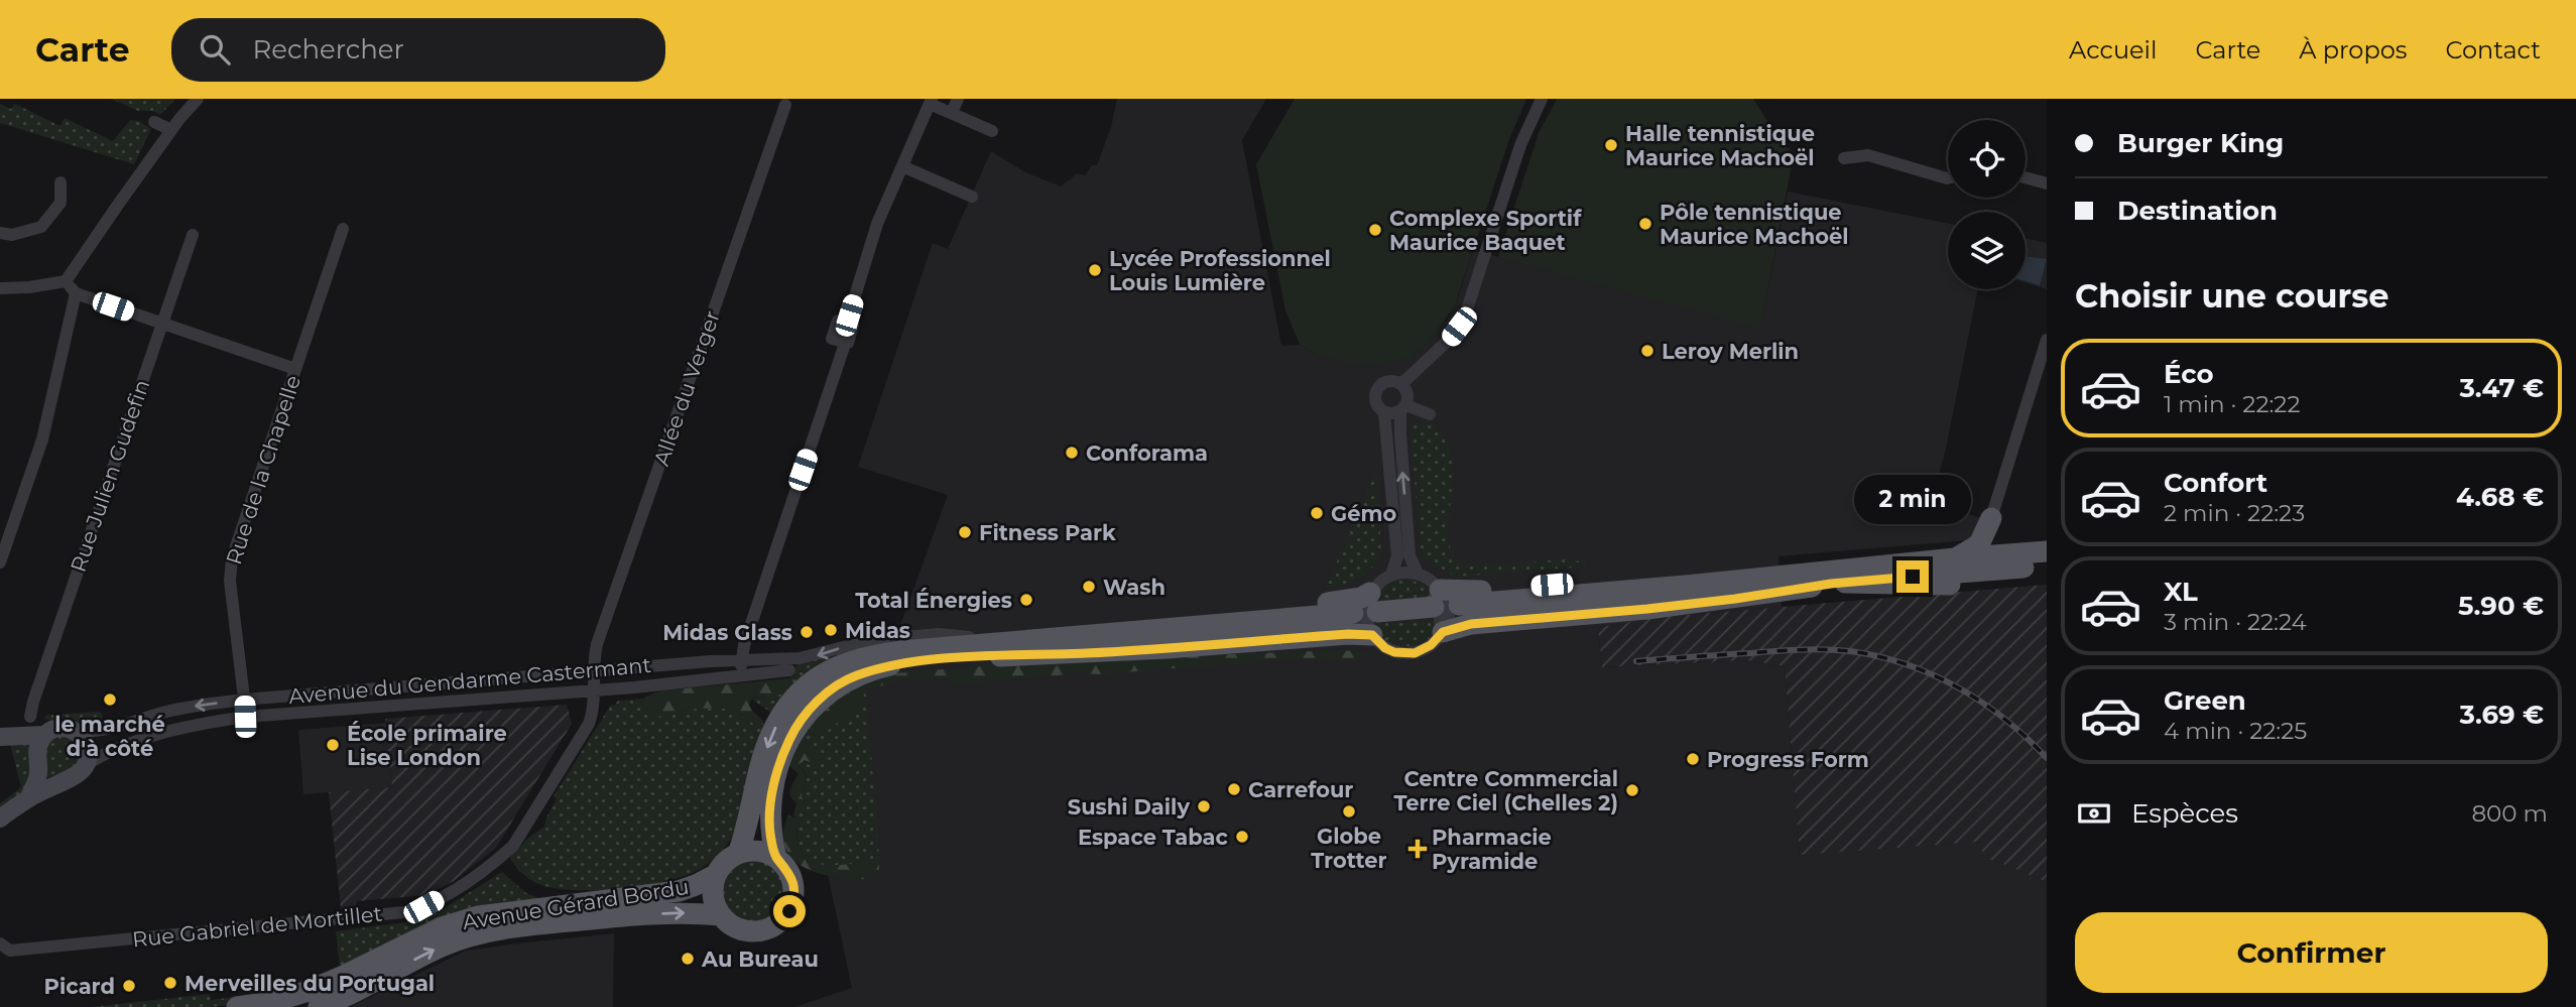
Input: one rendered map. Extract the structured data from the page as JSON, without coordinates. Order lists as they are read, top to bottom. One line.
{"streets":{"main road":["Avenue du Gendarme Castermant","Avenue Gérard Bordu"],"street":["Allée du Verger","Rue de la Chapelle","Rue Julien Gudefin","Rue Gabriel de Mortillet"]},"crossings":[["Allée du Verger","Avenue du Gendarme Castermant"],["Allée du Verger","Rue Gabriel de Mortillet"],["Rue de la Chapelle","Avenue du Gendarme Castermant"],["Avenue du Gendarme Castermant","Avenue Gérard Bordu"],["Avenue du Gendarme Castermant","Rue Gabriel de Mortillet"]],"places":{"other":["Halle tennistique Maurice Machoël","Pôle tennistique Maurice Machoël","Complexe Sportif Maurice Baquet","Lycée Professionnel Louis Lumière","Leroy Merlin","Conforama","Gémo","Fitness Park","Wash","Total Énergies","Midas","Midas Glass","le marché d'à côté","École primaire Lise London","Progress Form","Carrefour","Centre Commercial Terre Ciel (Chelles 2)","Sushi Daily","Globe Trotter","Espace Tabac","Au Bureau","Merveilles du Portugal","Picard"],"health":["Pharmacie Pyramide"]},"page":{"header":"Carte","search":"Rechercher","nav":["Accueil","Carte","À propos","Contact"],"banner":["Burger King","Destination"],"heading":"Choisir une course","list":[{"name":"Éco","note":"1 min · 22:22","value":"3.47 €"},{"name":"Confort","note":"2 min · 22:23","value":"4.68 €"},{"name":"XL","note":"3 min · 22:24","value":"5.90 €"},{"name":"Green","note":"4 min · 22:25","value":"3.69 €"}],"bubble":"2 min","pay":["Espèces","800 m"],"buttons":"Confirmer"}}
